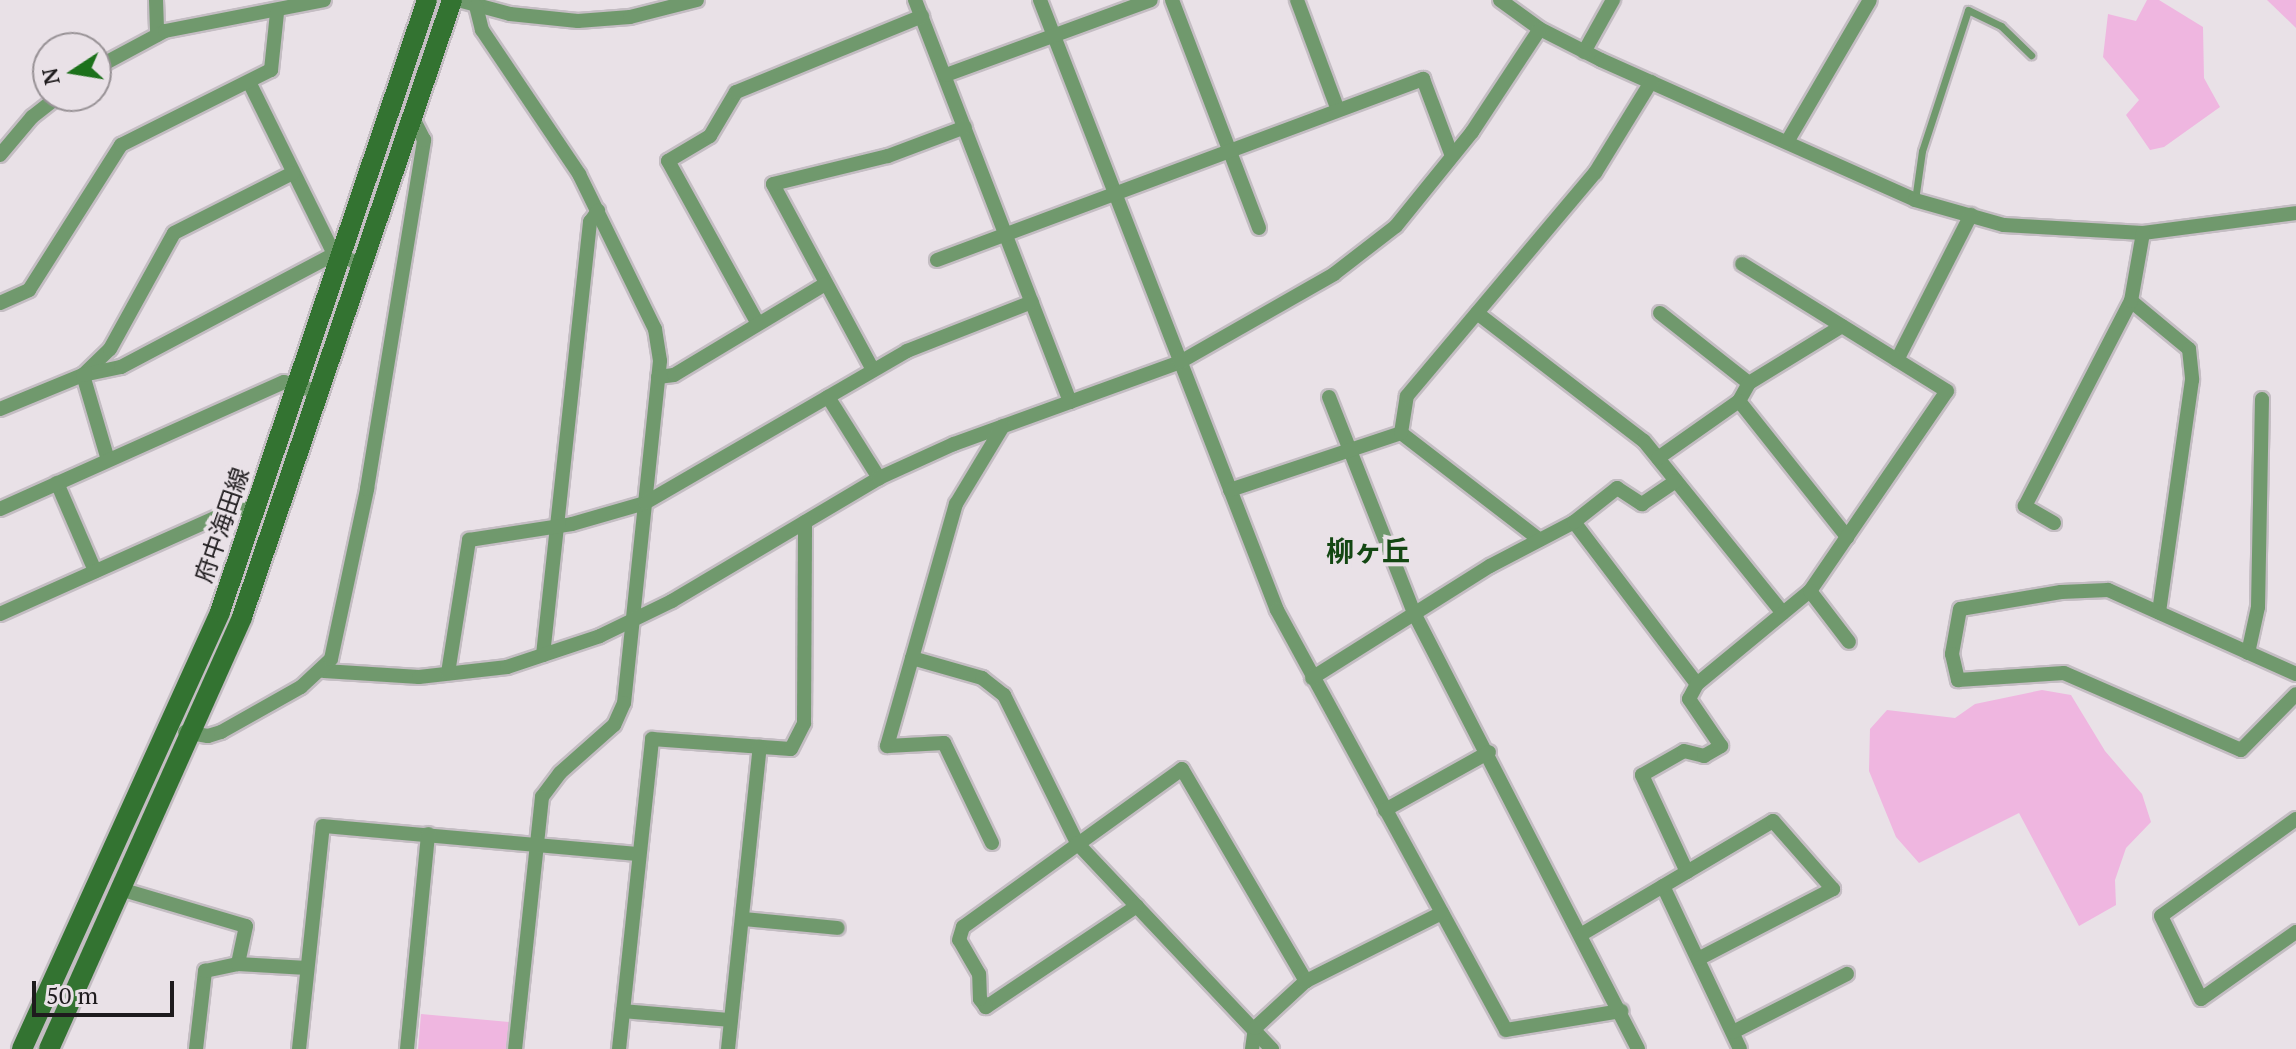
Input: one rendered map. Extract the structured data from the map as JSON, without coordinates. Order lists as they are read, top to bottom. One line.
{"streets":{"main road":["府中海田線"]},"districts":["柳ヶ丘"],"scale_bar":"50 m","north":"left"}
